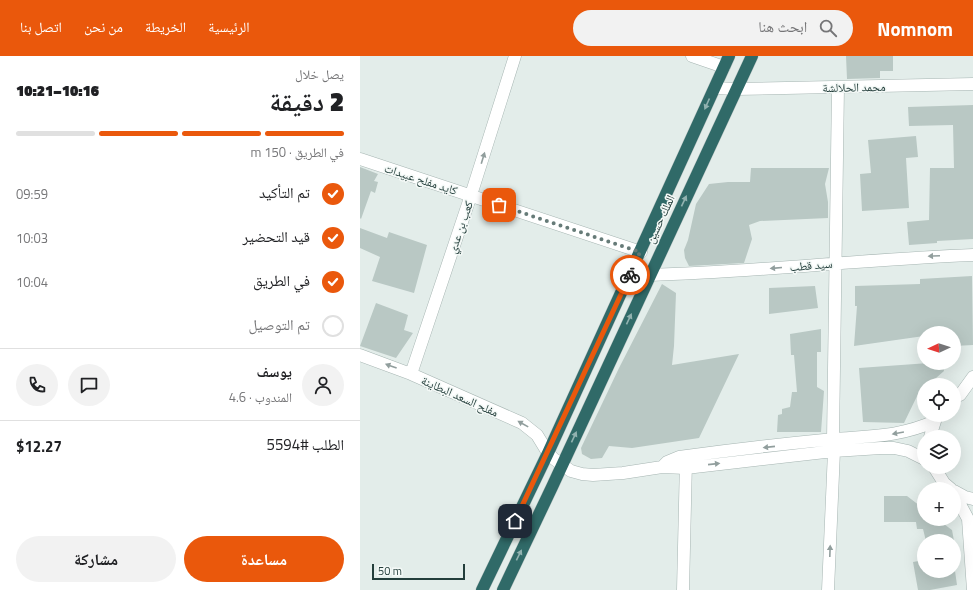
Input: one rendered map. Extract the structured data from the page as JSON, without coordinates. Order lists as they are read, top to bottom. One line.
{"streets":{"highway":["الملك حسين"],"street":["محمد الحلالشة","كايد مفلح عبيدات","كعب بن عدي","سيد قطب","مفلح السعد البطاينة"]},"crossings":[["محمد الحلالشة","الملك حسين"],["كايد مفلح عبيدات","الملك حسين"],["كايد مفلح عبيدات","كعب بن عدي"],["الملك حسين","سيد قطب"],["الملك حسين","مفلح السعد البطاينة"],["كعب بن عدي","مفلح السعد البطاينة"]],"one_way":["كعب بن عدي","سيد قطب","مفلح السعد البطاينة"],"scale_bar":"50 m","north":"left","page":{"header":"Nomnom","search":"ابحث هنا","nav":["الرئيسية","الخريطة","من نحن","اتصل بنا"],"heading":["2 دقيقة","يصل خلال","10:16–10:21"],"panel":["يوسف","المندوب · 4.6","الطلب #5594","$12.27"],"bar":"في الطريق · 150 m","list":[["تم التأكيد","09:59"],["قيد التحضير","10:03"],["في الطريق","10:04"],"تم التوصيل"],"map_buttons":["+","−"],"buttons":["مساعدة","مشاركة"],"scale":"50 m"}}
